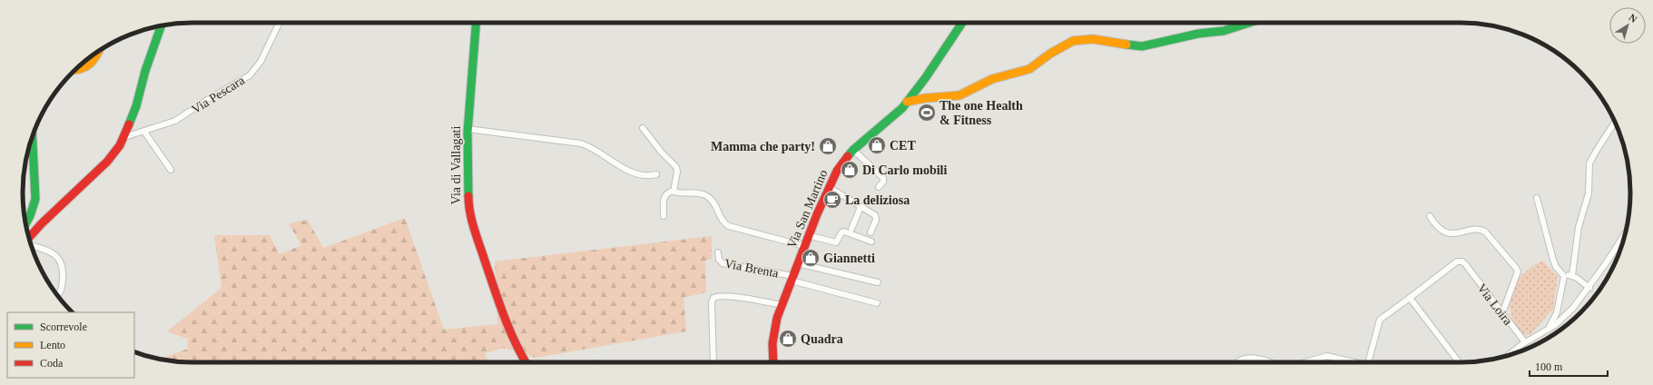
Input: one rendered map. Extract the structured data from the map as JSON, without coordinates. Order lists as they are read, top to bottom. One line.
{"streets":{"street":["Via Pescara","Via di Vallagati","Via San Martino","Via Brenta","Via Loira"]},"crossings":[["Via San Martino","Via Brenta"]],"places":{"sports":["The one Health & Fitness"],"shop":["CET","Mamma che party!","Di Carlo mobili","Giannetti","Quadra"],"cafe":["La deliziosa"]},"legend":["Scorrevole","Lento","Coda"],"scale_bar":"100 m","north":"top right"}
